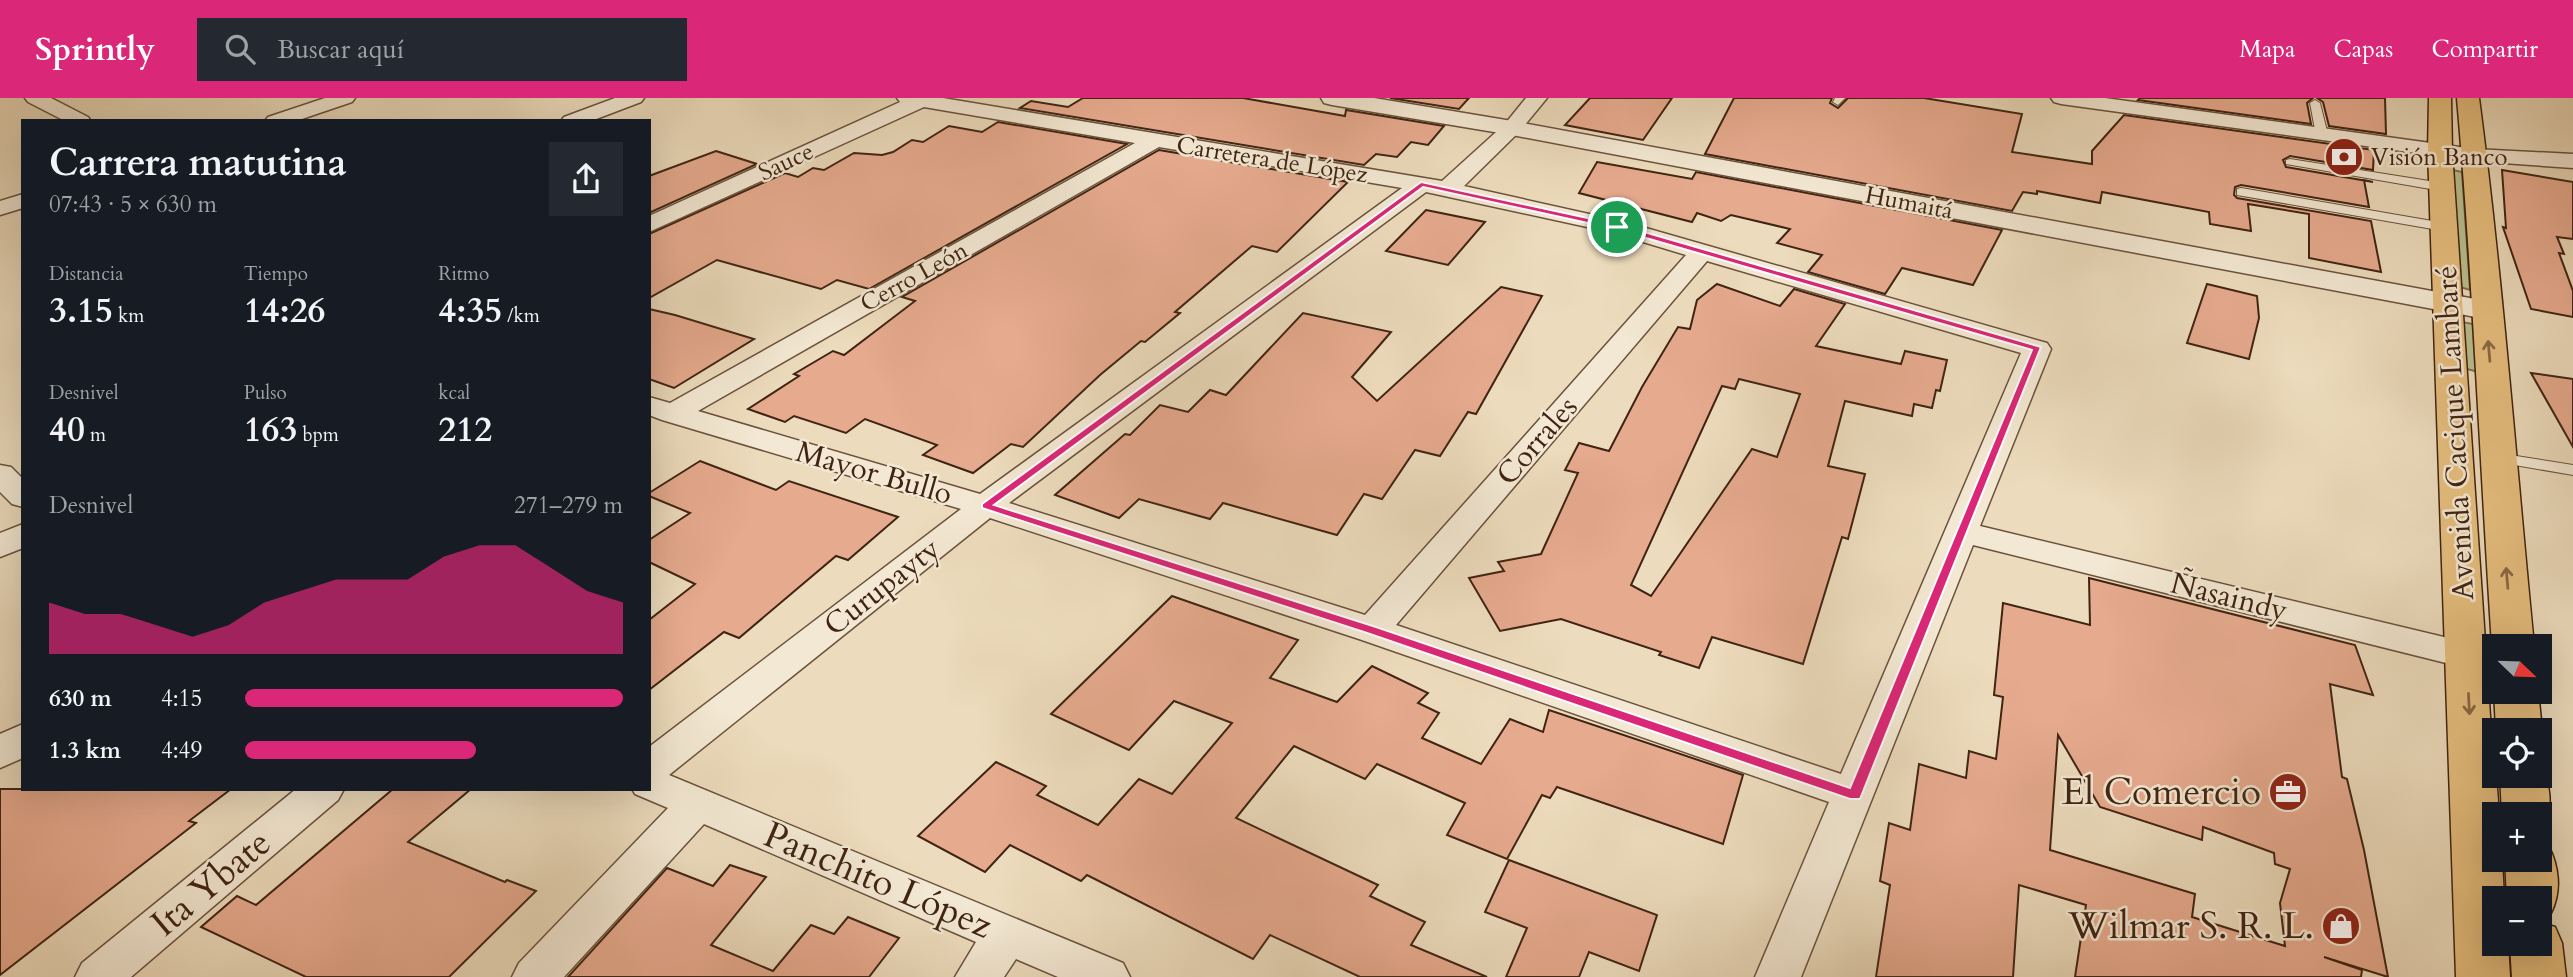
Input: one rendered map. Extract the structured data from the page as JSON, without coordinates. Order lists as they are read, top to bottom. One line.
{"streets":{"main road":["Avenida Cacique Lambaré"],"street":["Carretera de López","Sauce","Humaitá","Cerro León","Corrales","Mayor Bullo","Curupayty","Ñasaindy","Panchito López","Ita Ybate"]},"crossings":[["Carretera de López","Sauce"],["Carretera de López","Cerro León"],["Carretera de López","Corrales"],["Carretera de López","Curupayty"],["Carretera de López","Ñasaindy"],["Humaitá","Avenida Cacique Lambaré"],["Humaitá","Curupayty"],["Cerro León","Mayor Bullo"],["Avenida Cacique Lambaré","Ñasaindy"],["Corrales","Mayor Bullo"],["Mayor Bullo","Curupayty"]],"places":{"bank":["Visión Banco"],"office":["El Comercio"],"shop":["Wilmar S. R. L."]},"north":"bottom right","page":{"header":"Sprintly","search":"Buscar aquí","nav":["Mapa","Capas","Compartir"],"heading":["Carrera matutina","07:43 · 5 × 630 m"],"stats":[["Distancia","3.15 km"],["Tiempo","14:26"],["Ritmo","4:35 /km"],["Desnivel","40 m"],["Pulso","163 bpm"],["kcal","212"]],"chart":["Desnivel","271–279 m"],"map_buttons":["+","−"],"list":[{"name":"630 m","note":"4:15"},{"name":"1.3 km","note":"4:49"}]}}
